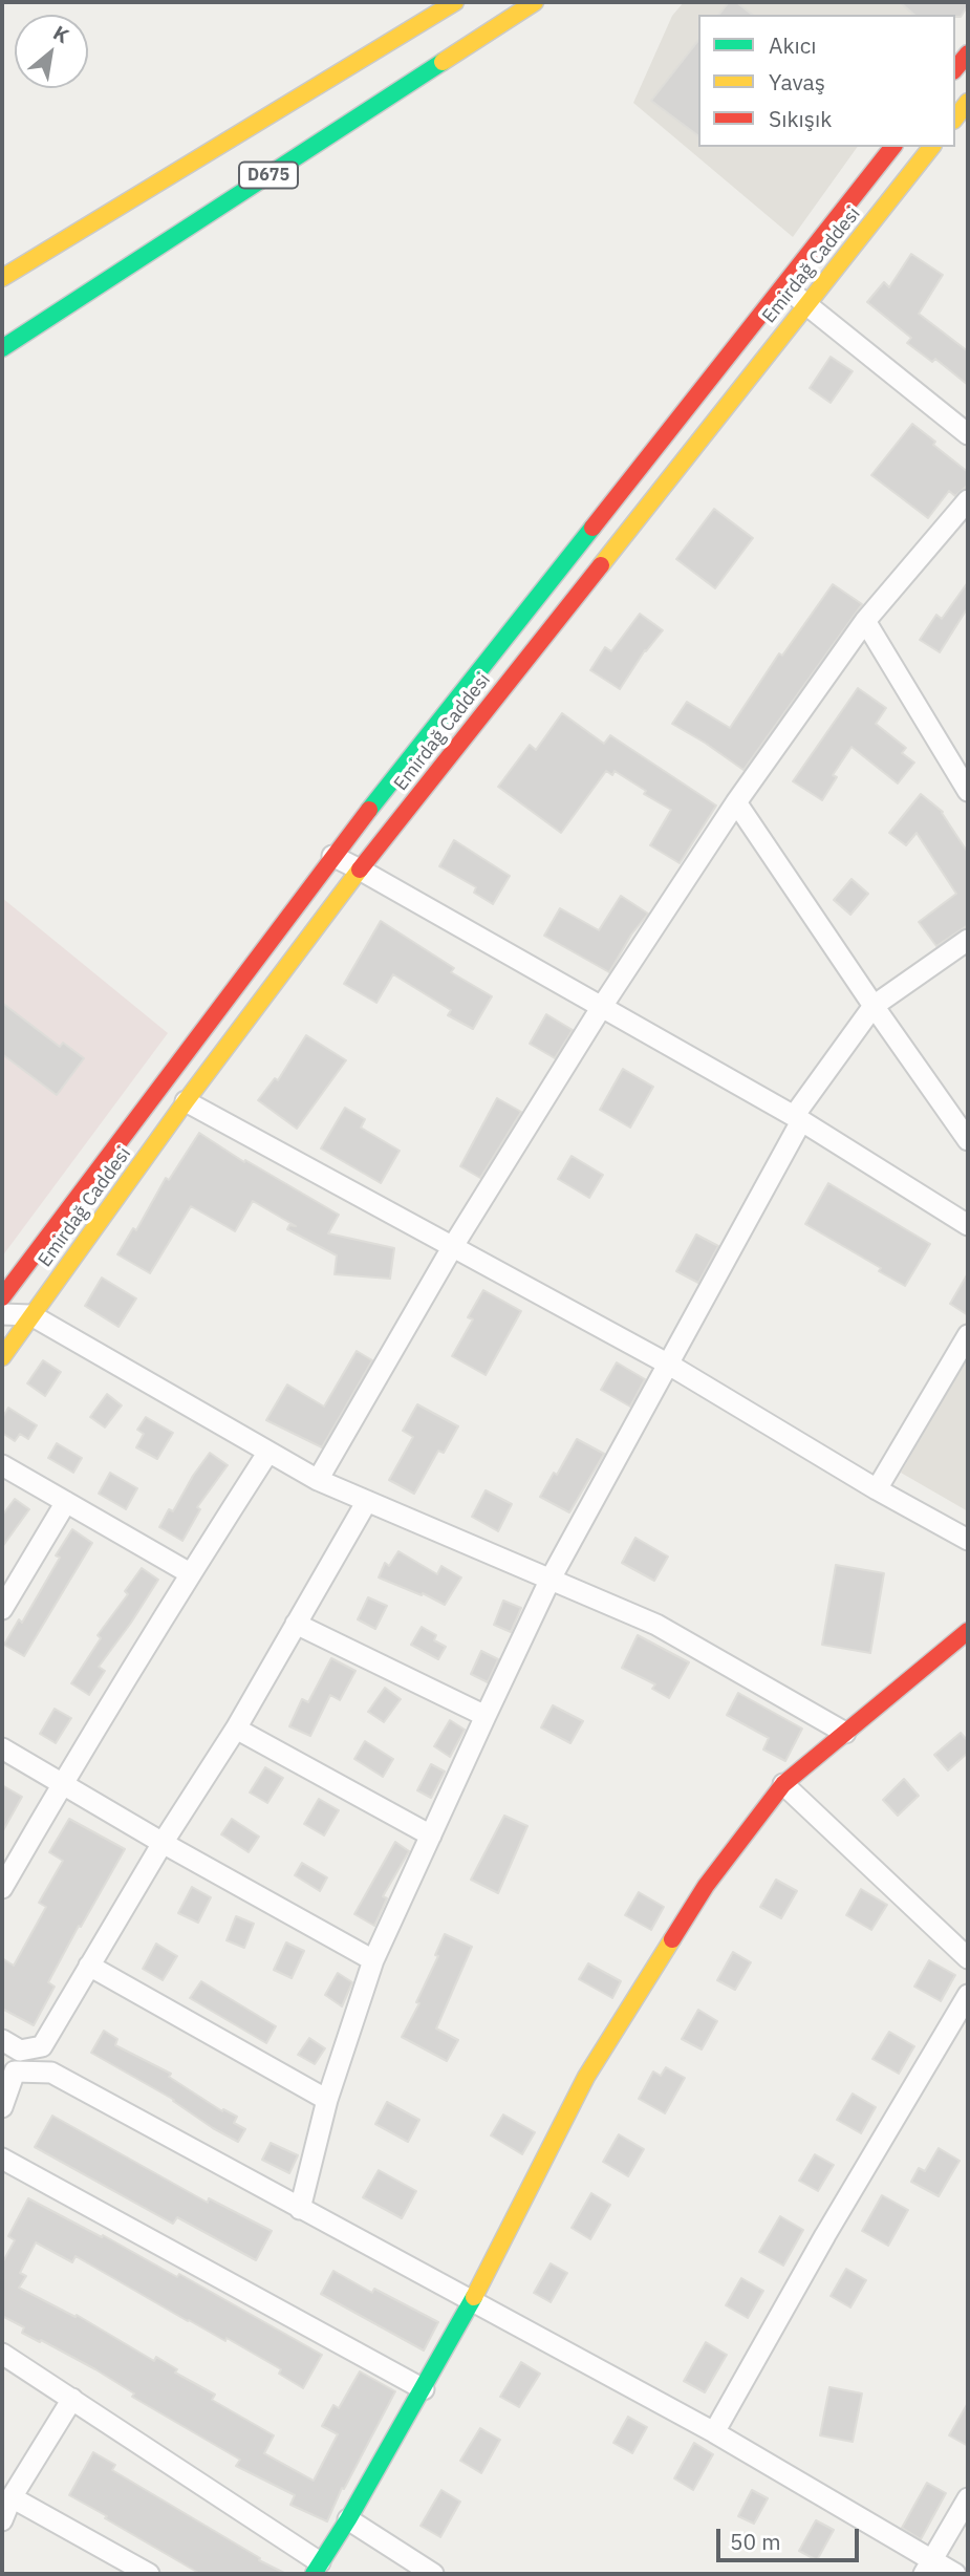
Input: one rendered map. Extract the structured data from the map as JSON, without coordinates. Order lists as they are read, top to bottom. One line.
{"streets":{"main road":["D675","Emirdağ Caddesi"]},"legend":["Akıcı","Yavaş","Sıkışık"],"scale_bar":"50 m","north":"top right"}
